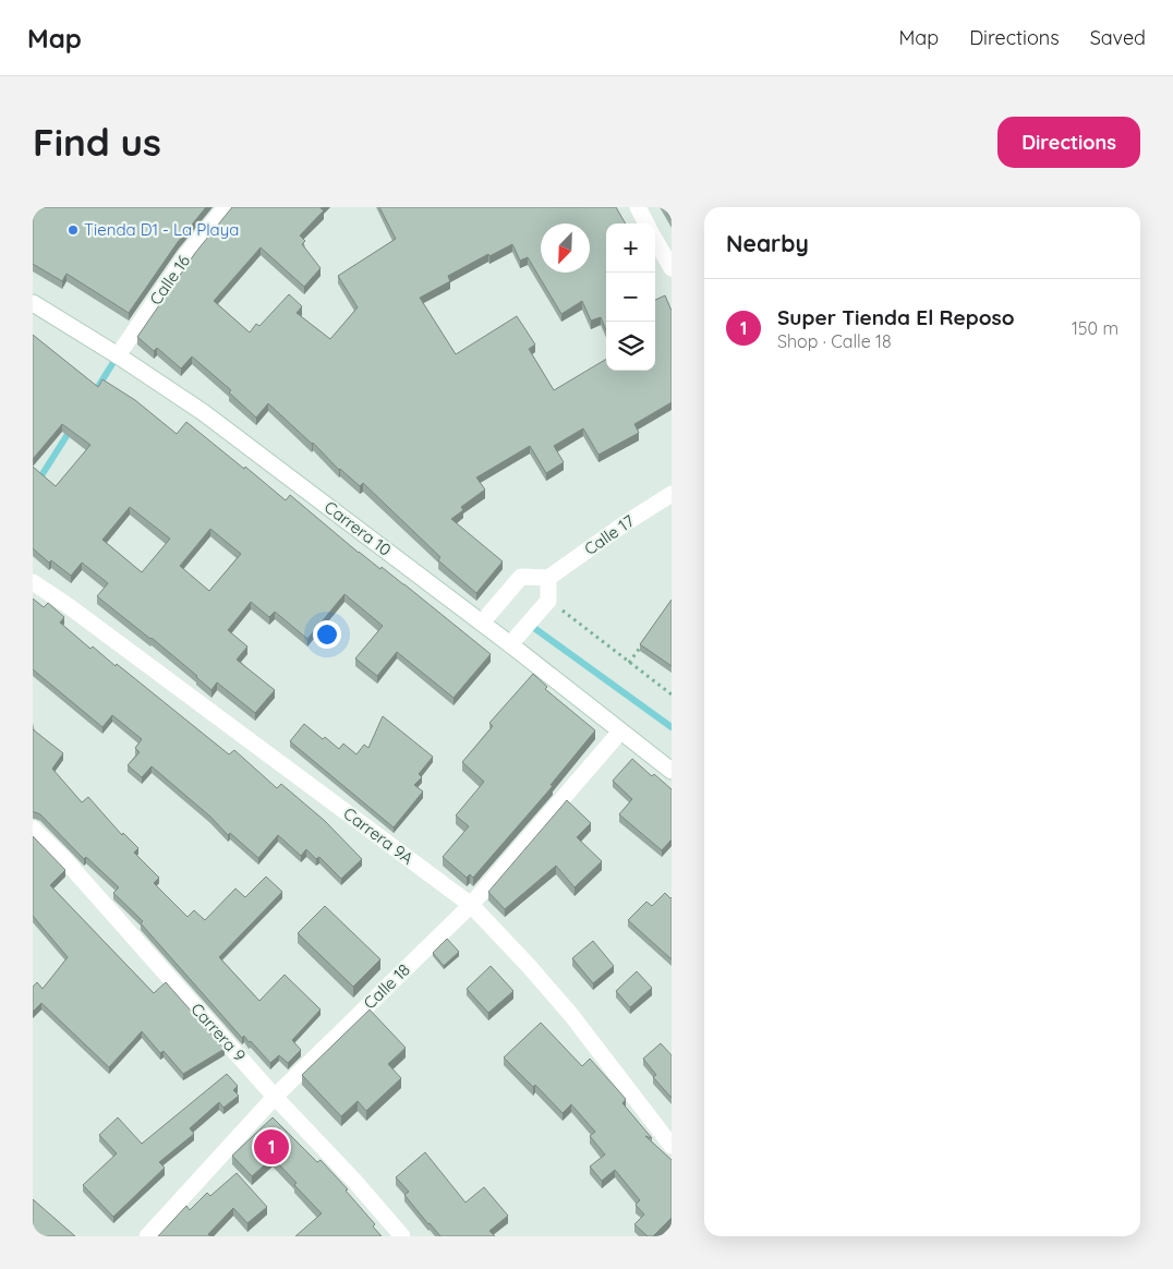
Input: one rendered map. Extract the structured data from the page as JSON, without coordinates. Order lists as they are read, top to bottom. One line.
{"streets":{"street":["Calle 16","Carrera 10","Calle 17","Carrera 9A","Calle 18","Carrera 9"]},"crossings":[["Calle 16","Carrera 10"],["Carrera 10","Calle 18"],["Carrera 9A","Calle 18"],["Calle 18","Carrera 9"]],"places":["Tienda D1 - La Playa"],"north":"bottom left","page":{"header":"Map","nav":["Map","Directions","Saved"],"buttons":"Directions","title":"Find us","heading":"Nearby","map_buttons":["+","−"],"list":[{"mark":"1","name":"Super Tienda El Reposo","note":"Shop · Calle 18","value":"150 m"}],"pins":"1"}}
